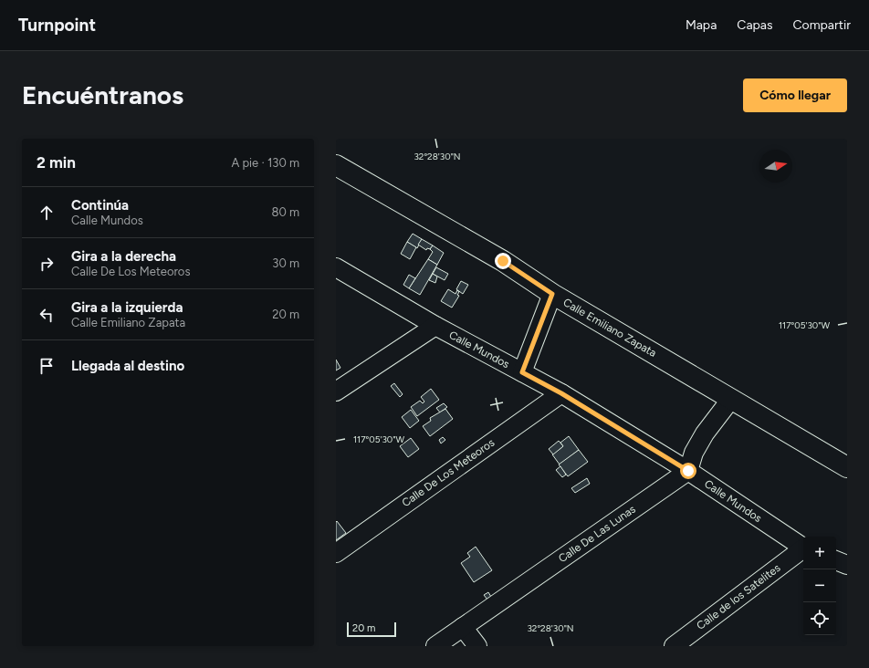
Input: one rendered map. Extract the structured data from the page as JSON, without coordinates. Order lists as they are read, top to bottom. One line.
{"streets":{"main road":["Calle Emiliano Zapata"],"street":["Calle Mundos","Calle De Los Meteoros","Calle De Las Lunas","Calle de los Satelites"]},"crossings":[["Calle Mundos","Calle De Los Meteoros"],["Calle Mundos","Calle De Las Lunas"]],"scale_bar":"20 m","north":"right","page":{"header":"Turnpoint","nav":["Mapa","Capas","Compartir"],"buttons":"Cómo llegar","title":"Encuéntranos","heading":["2 min","A pie · 130 m"],"list":[["Continúa","Calle Mundos","80 m"],["Gira a la derecha","Calle De Los Meteoros","30 m"],["Gira a la izquierda","Calle Emiliano Zapata","20 m"],"Llegada al destino"],"map_buttons":["+","−"],"scale":"20 m"},"coordinates":["32°28'30\"N","117°05'30\"W"]}
